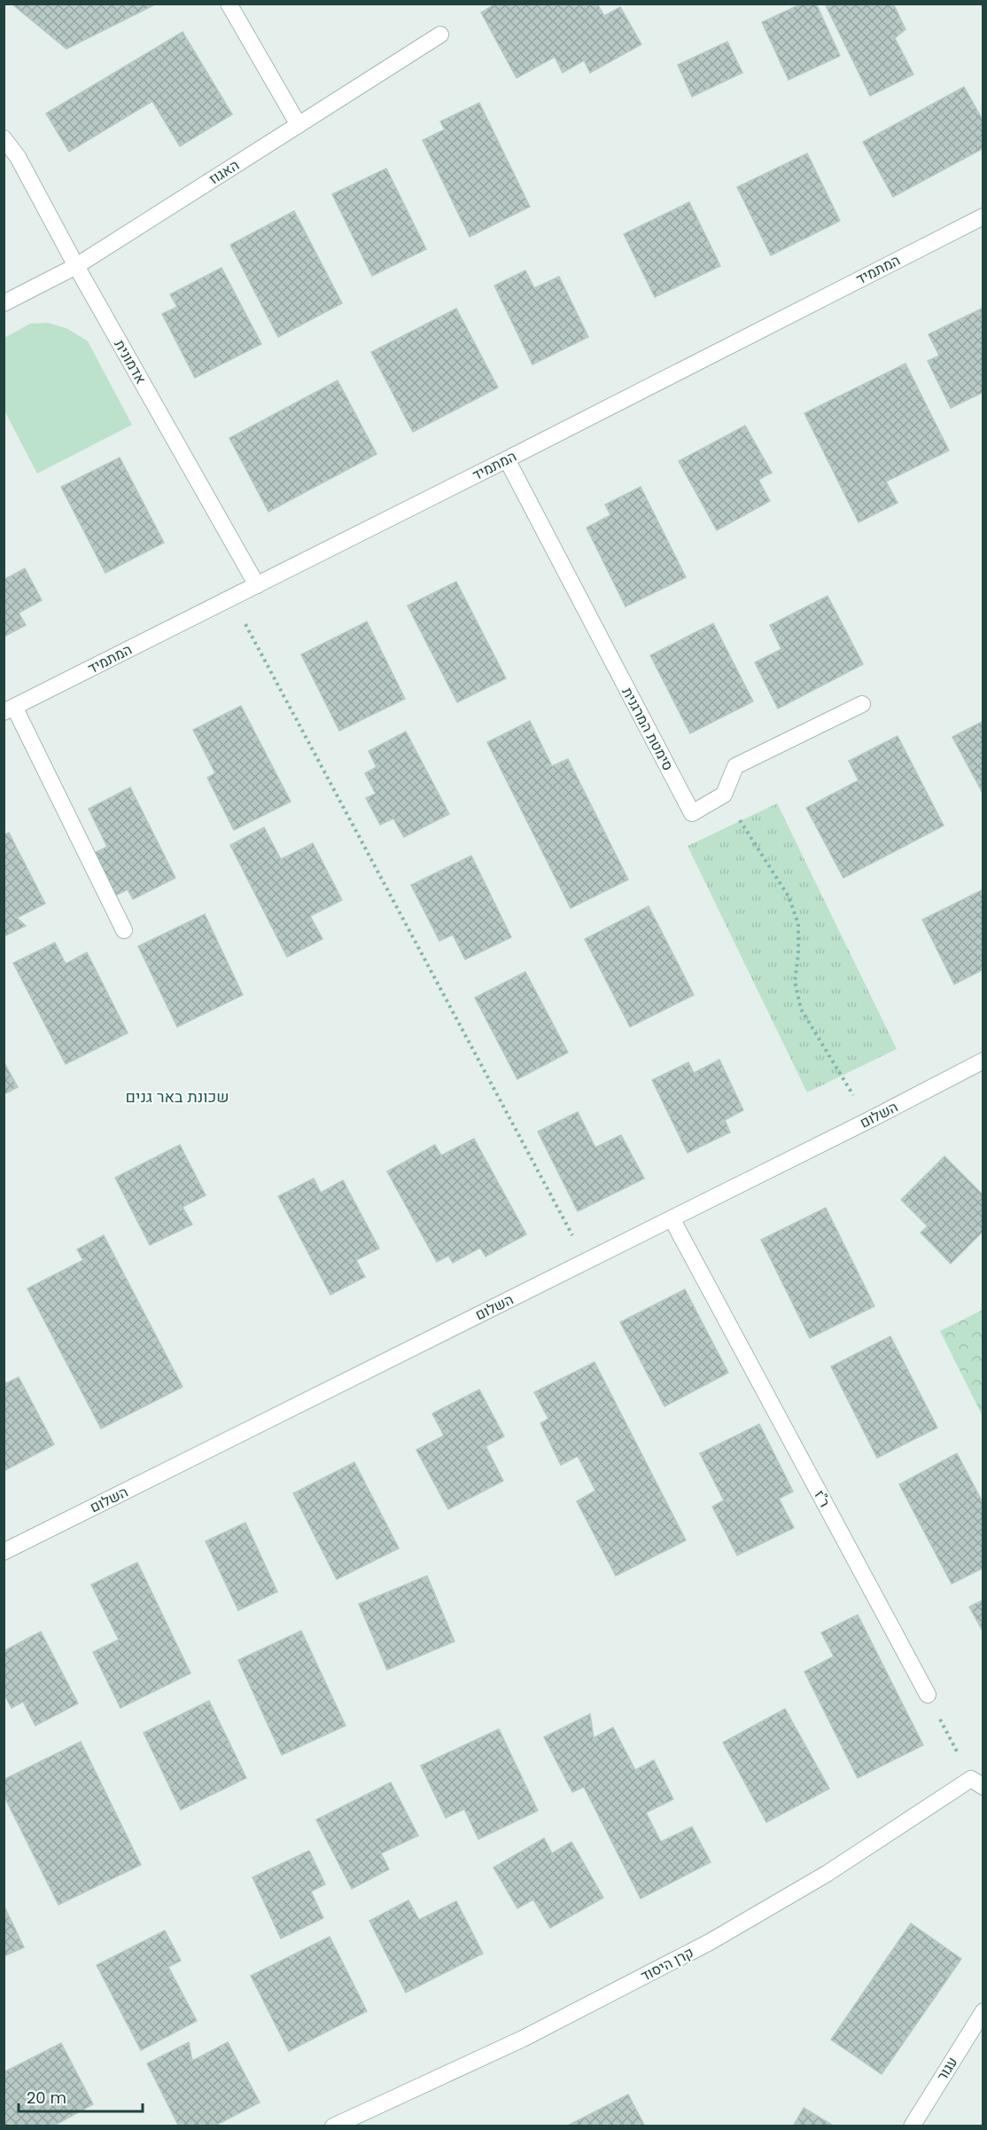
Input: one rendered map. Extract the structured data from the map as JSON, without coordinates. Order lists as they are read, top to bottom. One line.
{"streets":{"street":["האגוז","המתמיד","אדמונית","סימטת המרגנית","השלום","ר\"ז","קרן היסוד","עגור"]},"crossings":[["האגוז","אדמונית"],["המתמיד","אדמונית"],["המתמיד","סימטת המרגנית"],["השלום","ר\"ז"]],"districts":["שכונת באר גנים"],"scale_bar":"20 m"}
